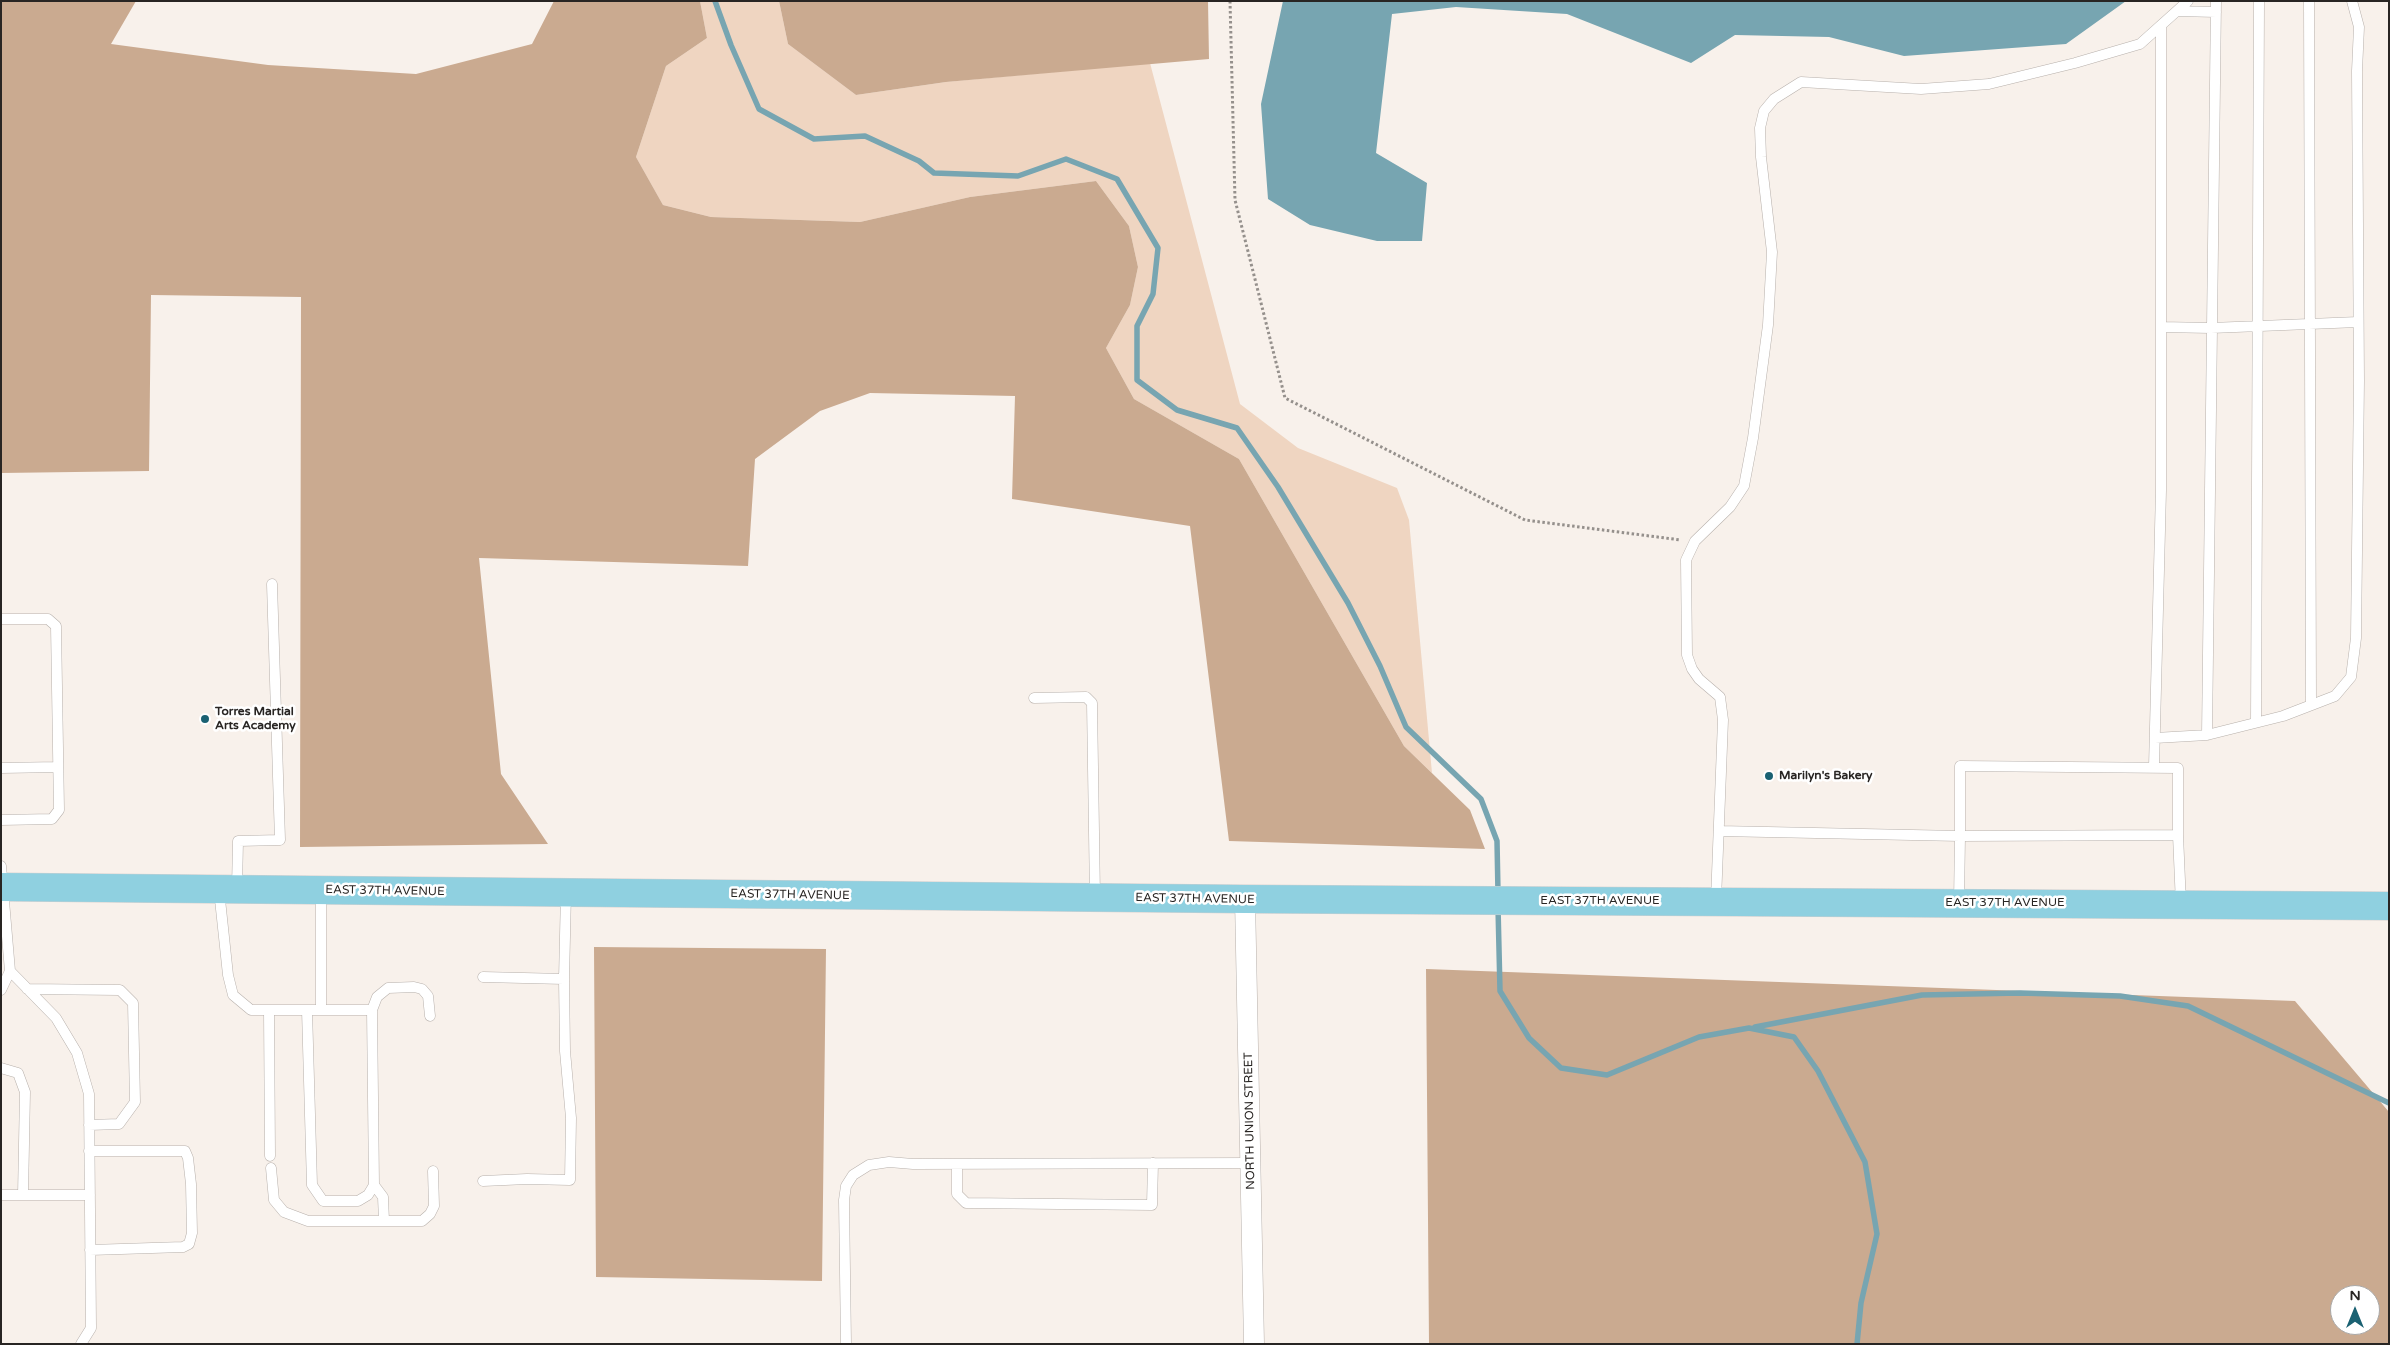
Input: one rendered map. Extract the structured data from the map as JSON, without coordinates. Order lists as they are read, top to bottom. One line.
{"streets":{"main road":["EAST 37TH AVENUE"],"street":["NORTH UNION STREET"]},"crossings":[["EAST 37TH AVENUE","NORTH UNION STREET"]],"places":["Torres Martial Arts Academy","Marilyn's Bakery"],"north":"top"}
